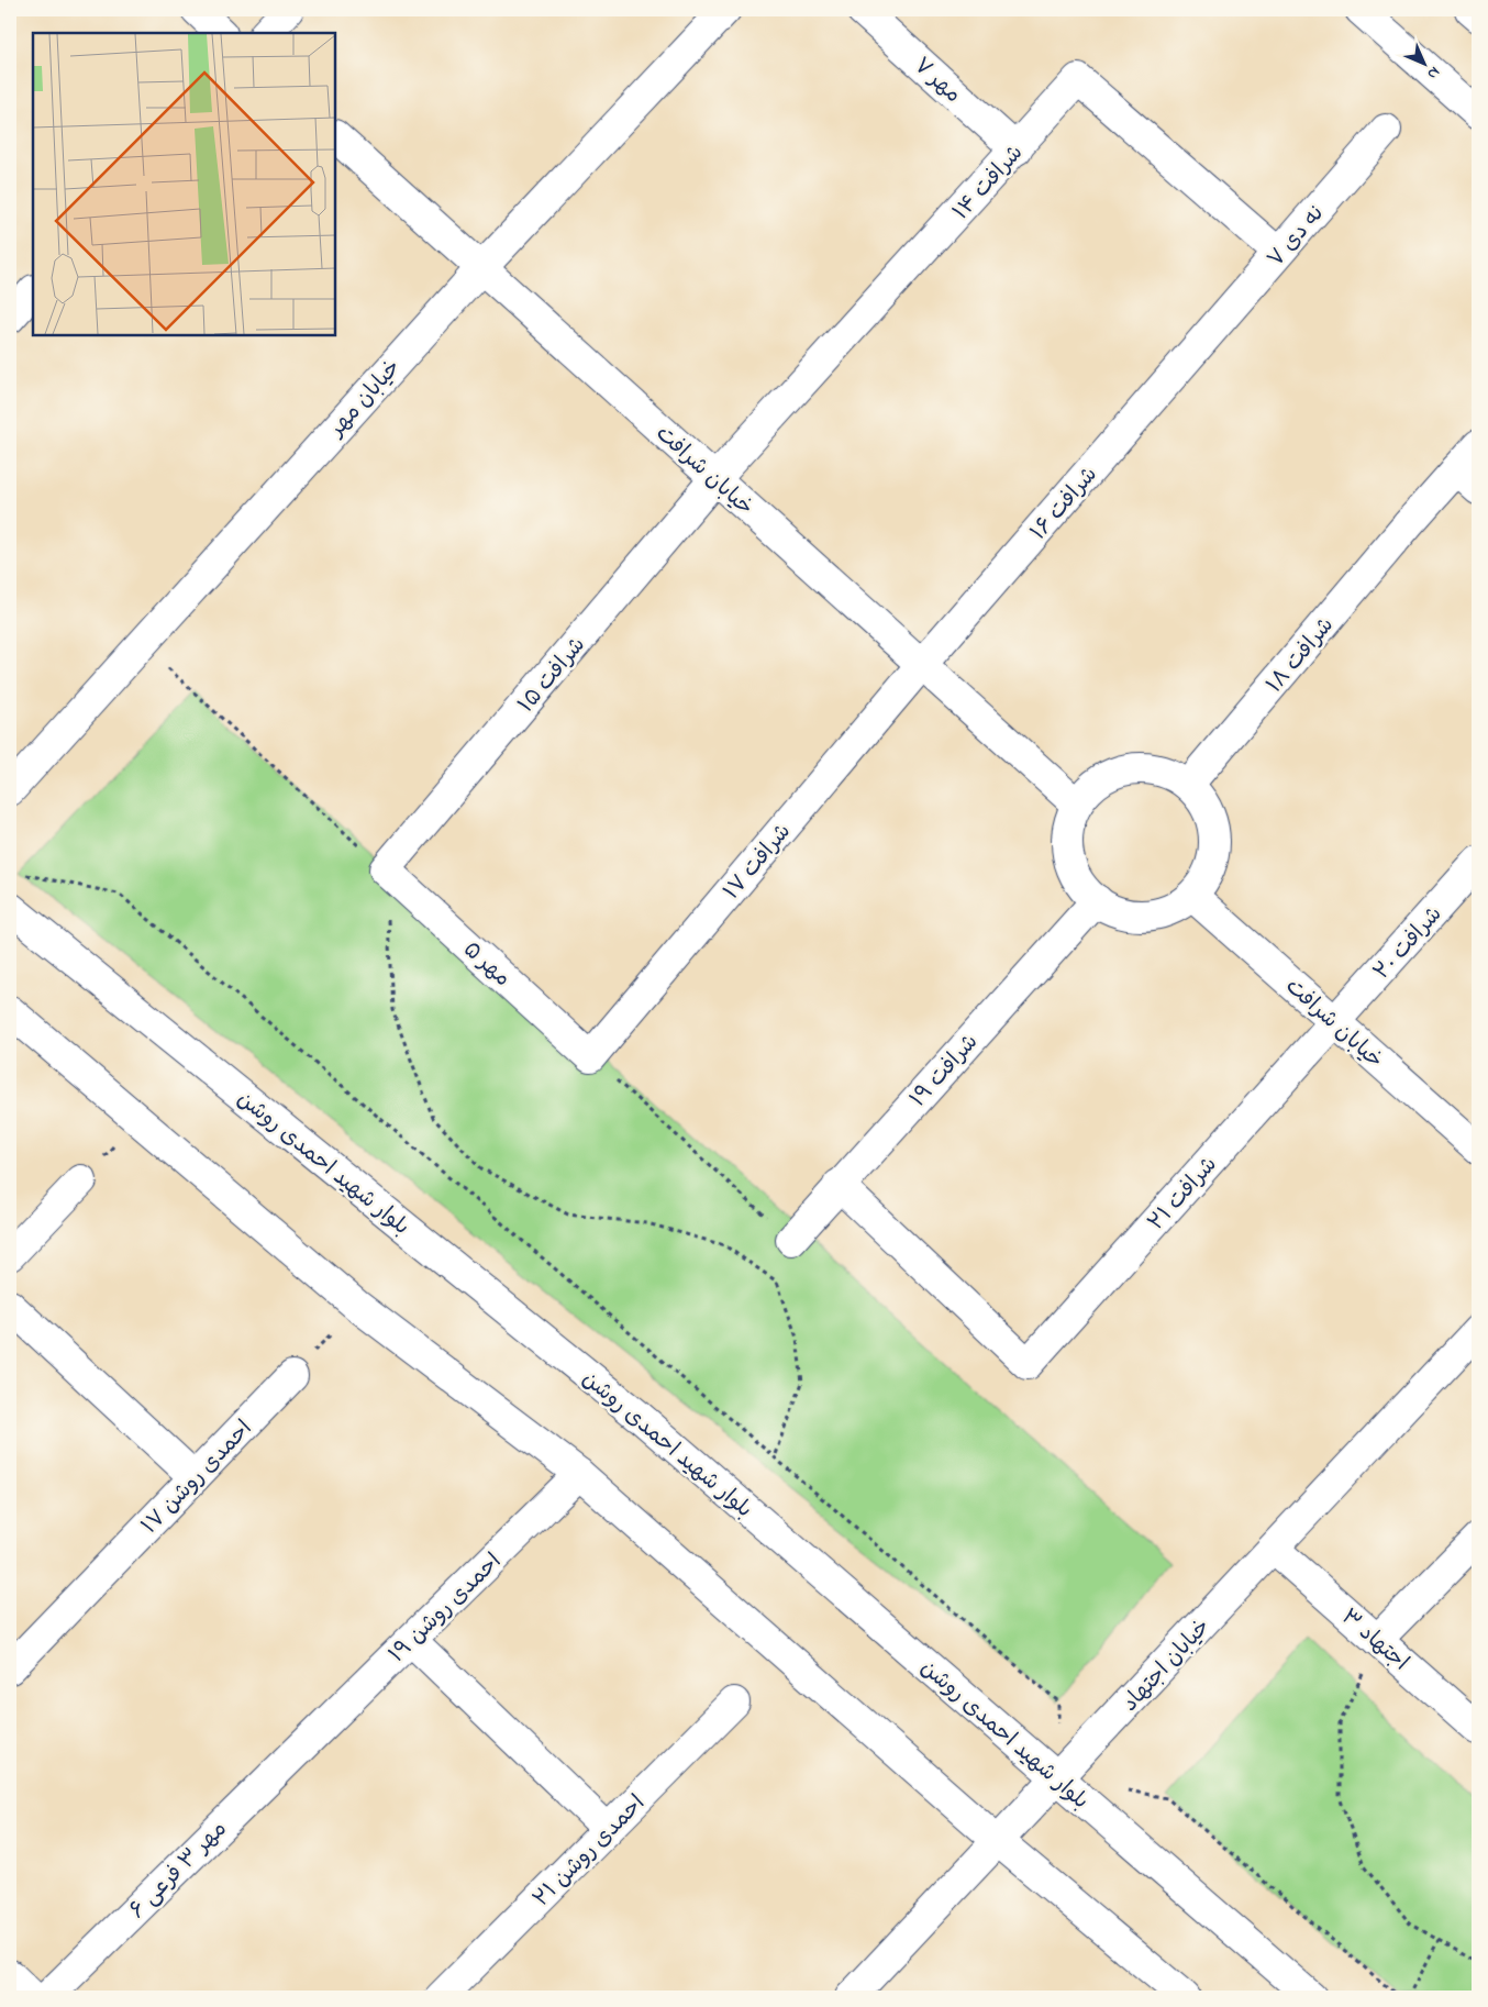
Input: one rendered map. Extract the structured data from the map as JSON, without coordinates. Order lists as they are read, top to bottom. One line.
{"streets":{"street":["مهر ۷","شرافت ۱۴","نه دی ۷","خیابان مهر","خیابان شرافت","شرافت ۱۶","شرافت ۱۸","شرافت ۱۵","شرافت ۱۷","شرافت ۲۰","مهر ۵","شرافت ۱۹","بلوار شهید احمدی روشن","شرافت ۲۱","احمدی روشن ۱۷","احمدی روشن ۱۹","اجتهاد ۳","خیابان اجتهاد","احمدی روشن ۲۱","مهر ۳ فرعی ۶"]},"crossings":[["مهر ۷","شرافت ۱۴"],["شرافت ۱۴","نه دی ۷"],["شرافت ۱۴","خیابان شرافت"],["شرافت ۱۴","شرافت ۱۵"],["نه دی ۷","شرافت ۱۶"],["خیابان مهر","خیابان شرافت"],["خیابان شرافت","شرافت ۱۶"],["خیابان شرافت","شرافت ۱۸"],["خیابان شرافت","شرافت ۱۵"],["خیابان شرافت","شرافت ۱۷"],["خیابان شرافت","شرافت ۲۰"],["خیابان شرافت","شرافت ۱۹"],["خیابان شرافت","شرافت ۲۱"],["شرافت ۱۶","شرافت ۱۷"],["شرافت ۱۸","شرافت ۱۹"],["شرافت ۱۵","مهر ۵"],["شرافت ۱۷","مهر ۵"],["شرافت ۲۰","شرافت ۲۱"],["شرافت ۱۹","شرافت ۲۱"],["بلوار شهید احمدی روشن","خیابان اجتهاد"],["احمدی روشن ۱۹","مهر ۳ فرعی ۶"],["اجتهاد ۳","خیابان اجتهاد"]],"north":"bottom right"}
